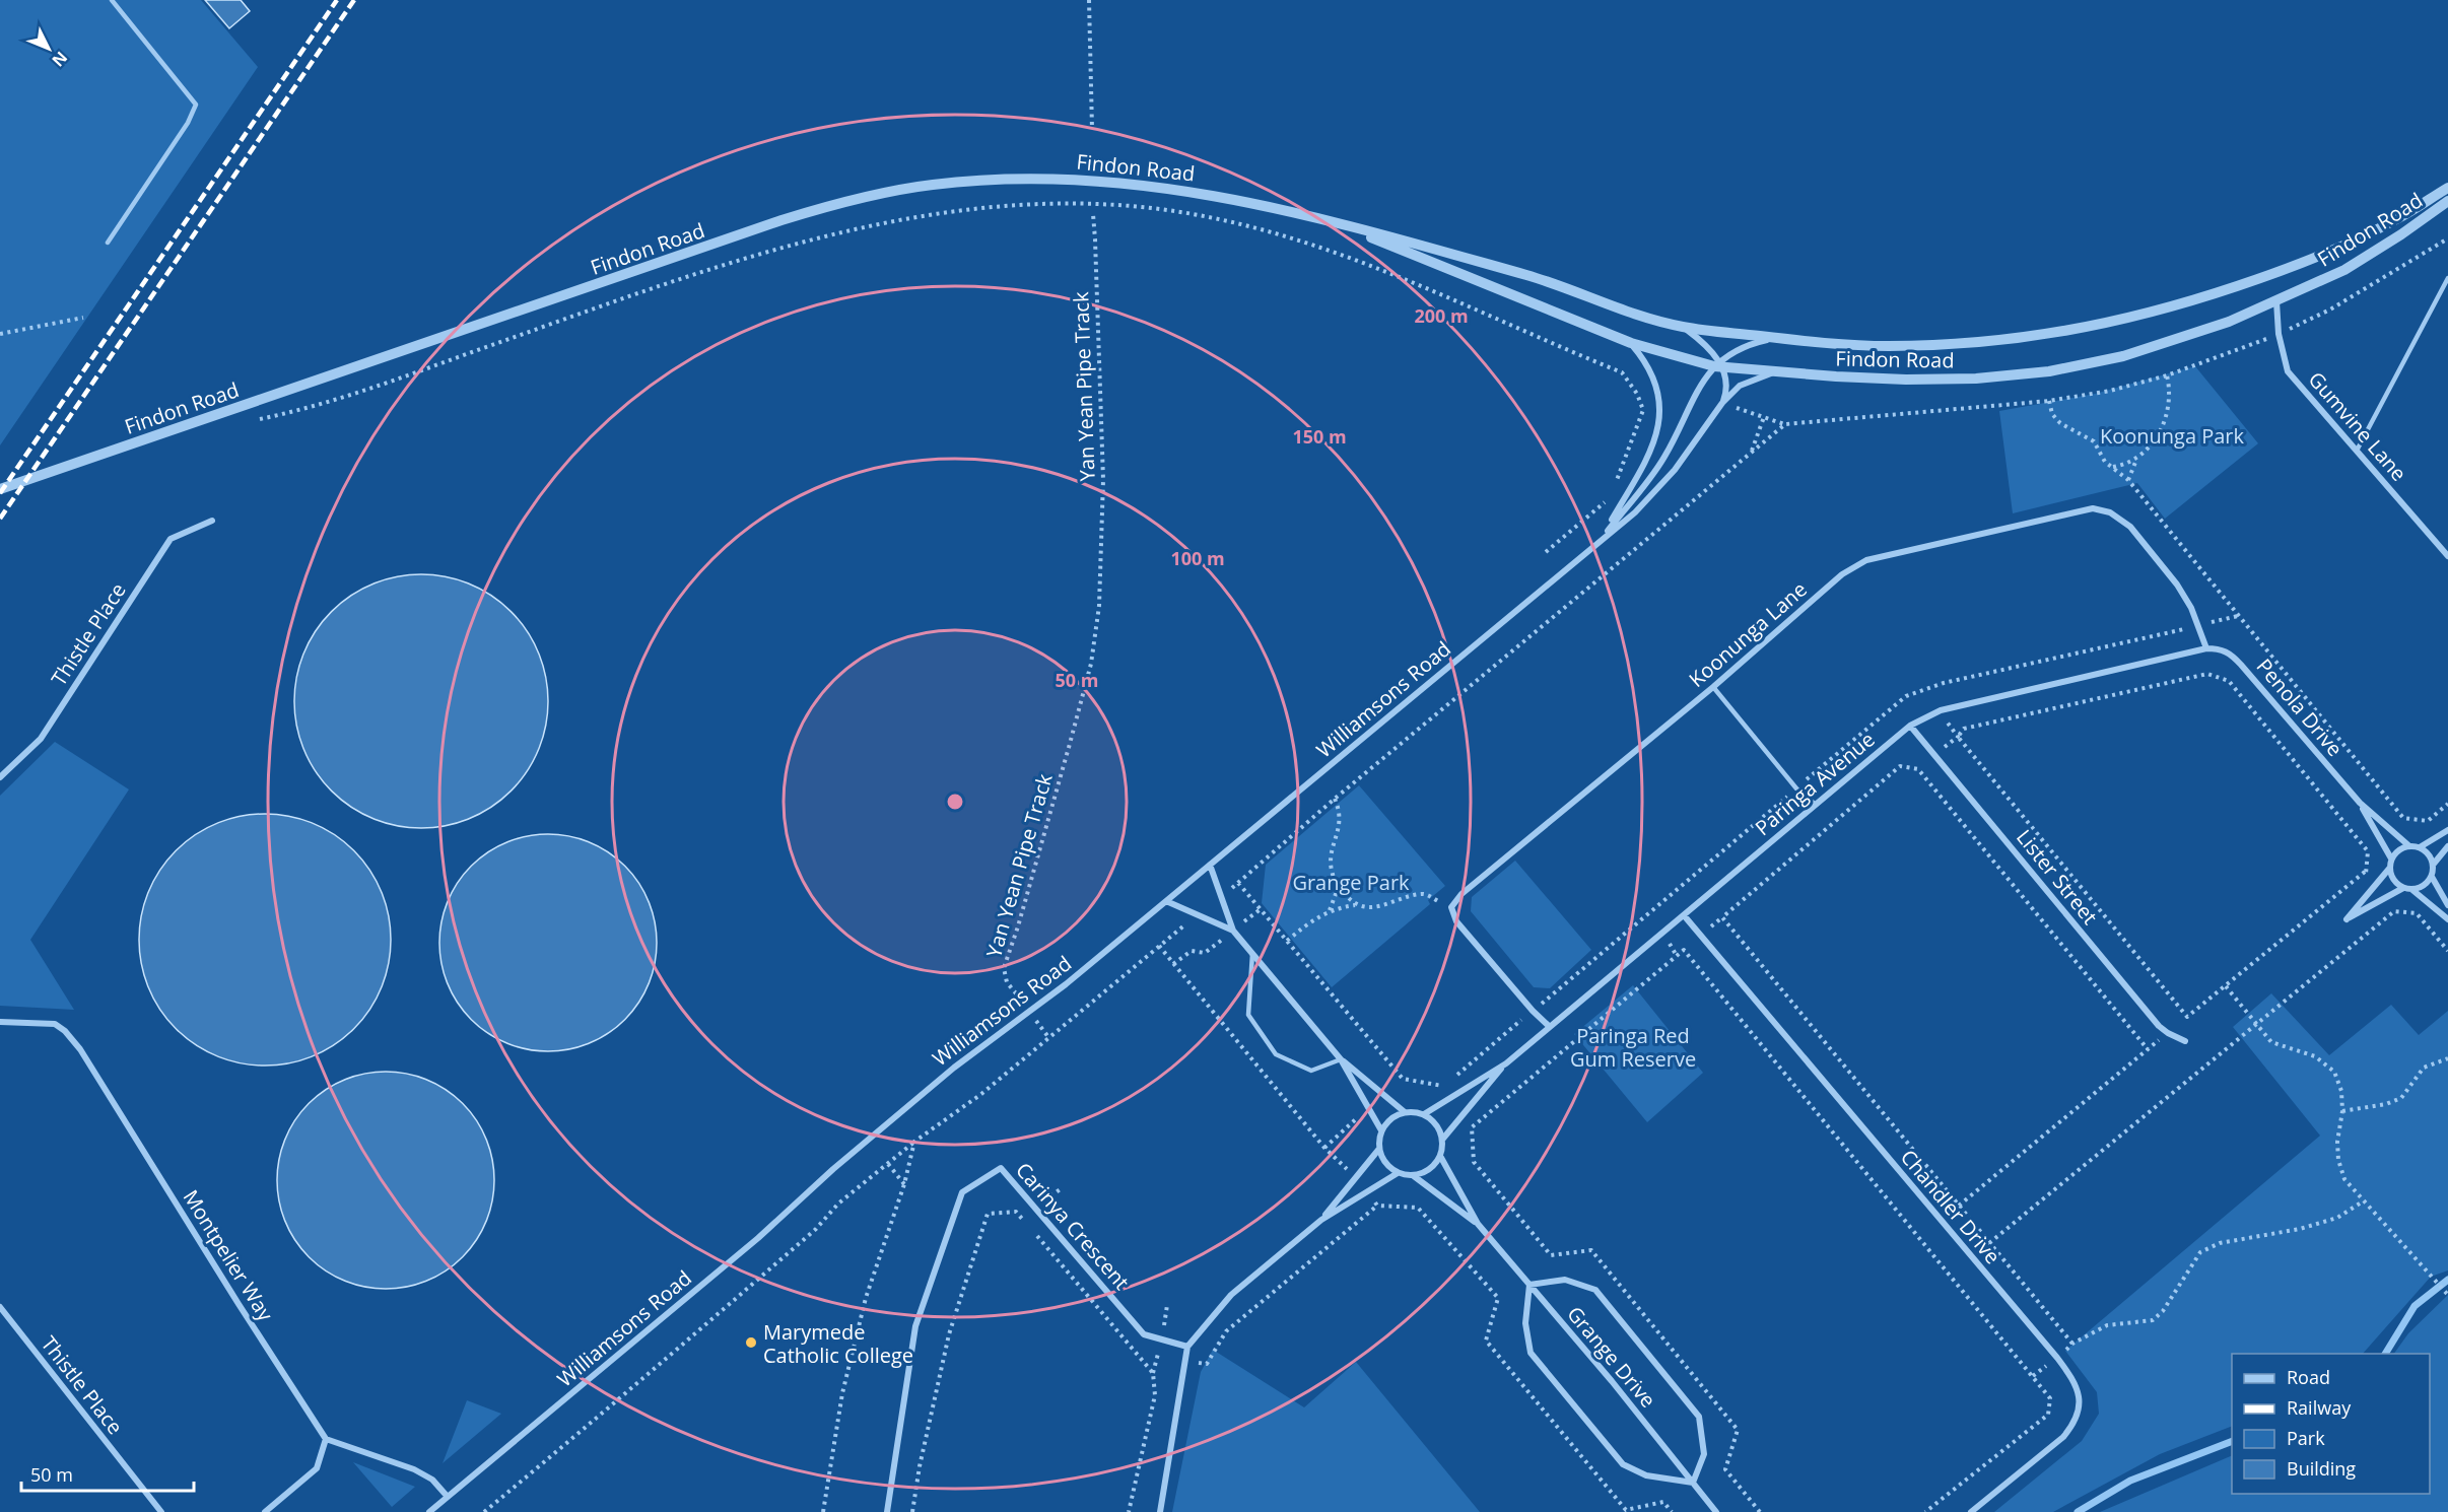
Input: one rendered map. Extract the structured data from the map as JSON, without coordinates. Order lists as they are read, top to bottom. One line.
{"streets":{"street":["Findon Road","Gumvine Lane","Thistle Place","Koonunga Lane","Williamsons Road","Penola Drive","Paringa Avenue","Lister Street","Chandler Drive","Carinya Crescent","Montpelier Way","Grange Drive"],"path":["Yan Yean Pipe Track"]},"crossings":[["Findon Road","Gumvine Lane"],["Findon Road","Williamsons Road"],["Yan Yean Pipe Track","Williamsons Road"],["Koonunga Lane","Penola Drive"],["Koonunga Lane","Paringa Avenue"],["Penola Drive","Paringa Avenue"],["Paringa Avenue","Lister Street"],["Paringa Avenue","Chandler Drive"],["Paringa Avenue","Grange Drive"]],"parks":["Koonunga Park","Grange Park","Paringa Red Gum Reserve"],"places":["Marymede Catholic College"],"legend":["Road","Railway","Park","Building"],"scale_bar":"50 m","north":"bottom right","rings":["200 m","150 m","100 m","50 m"]}
